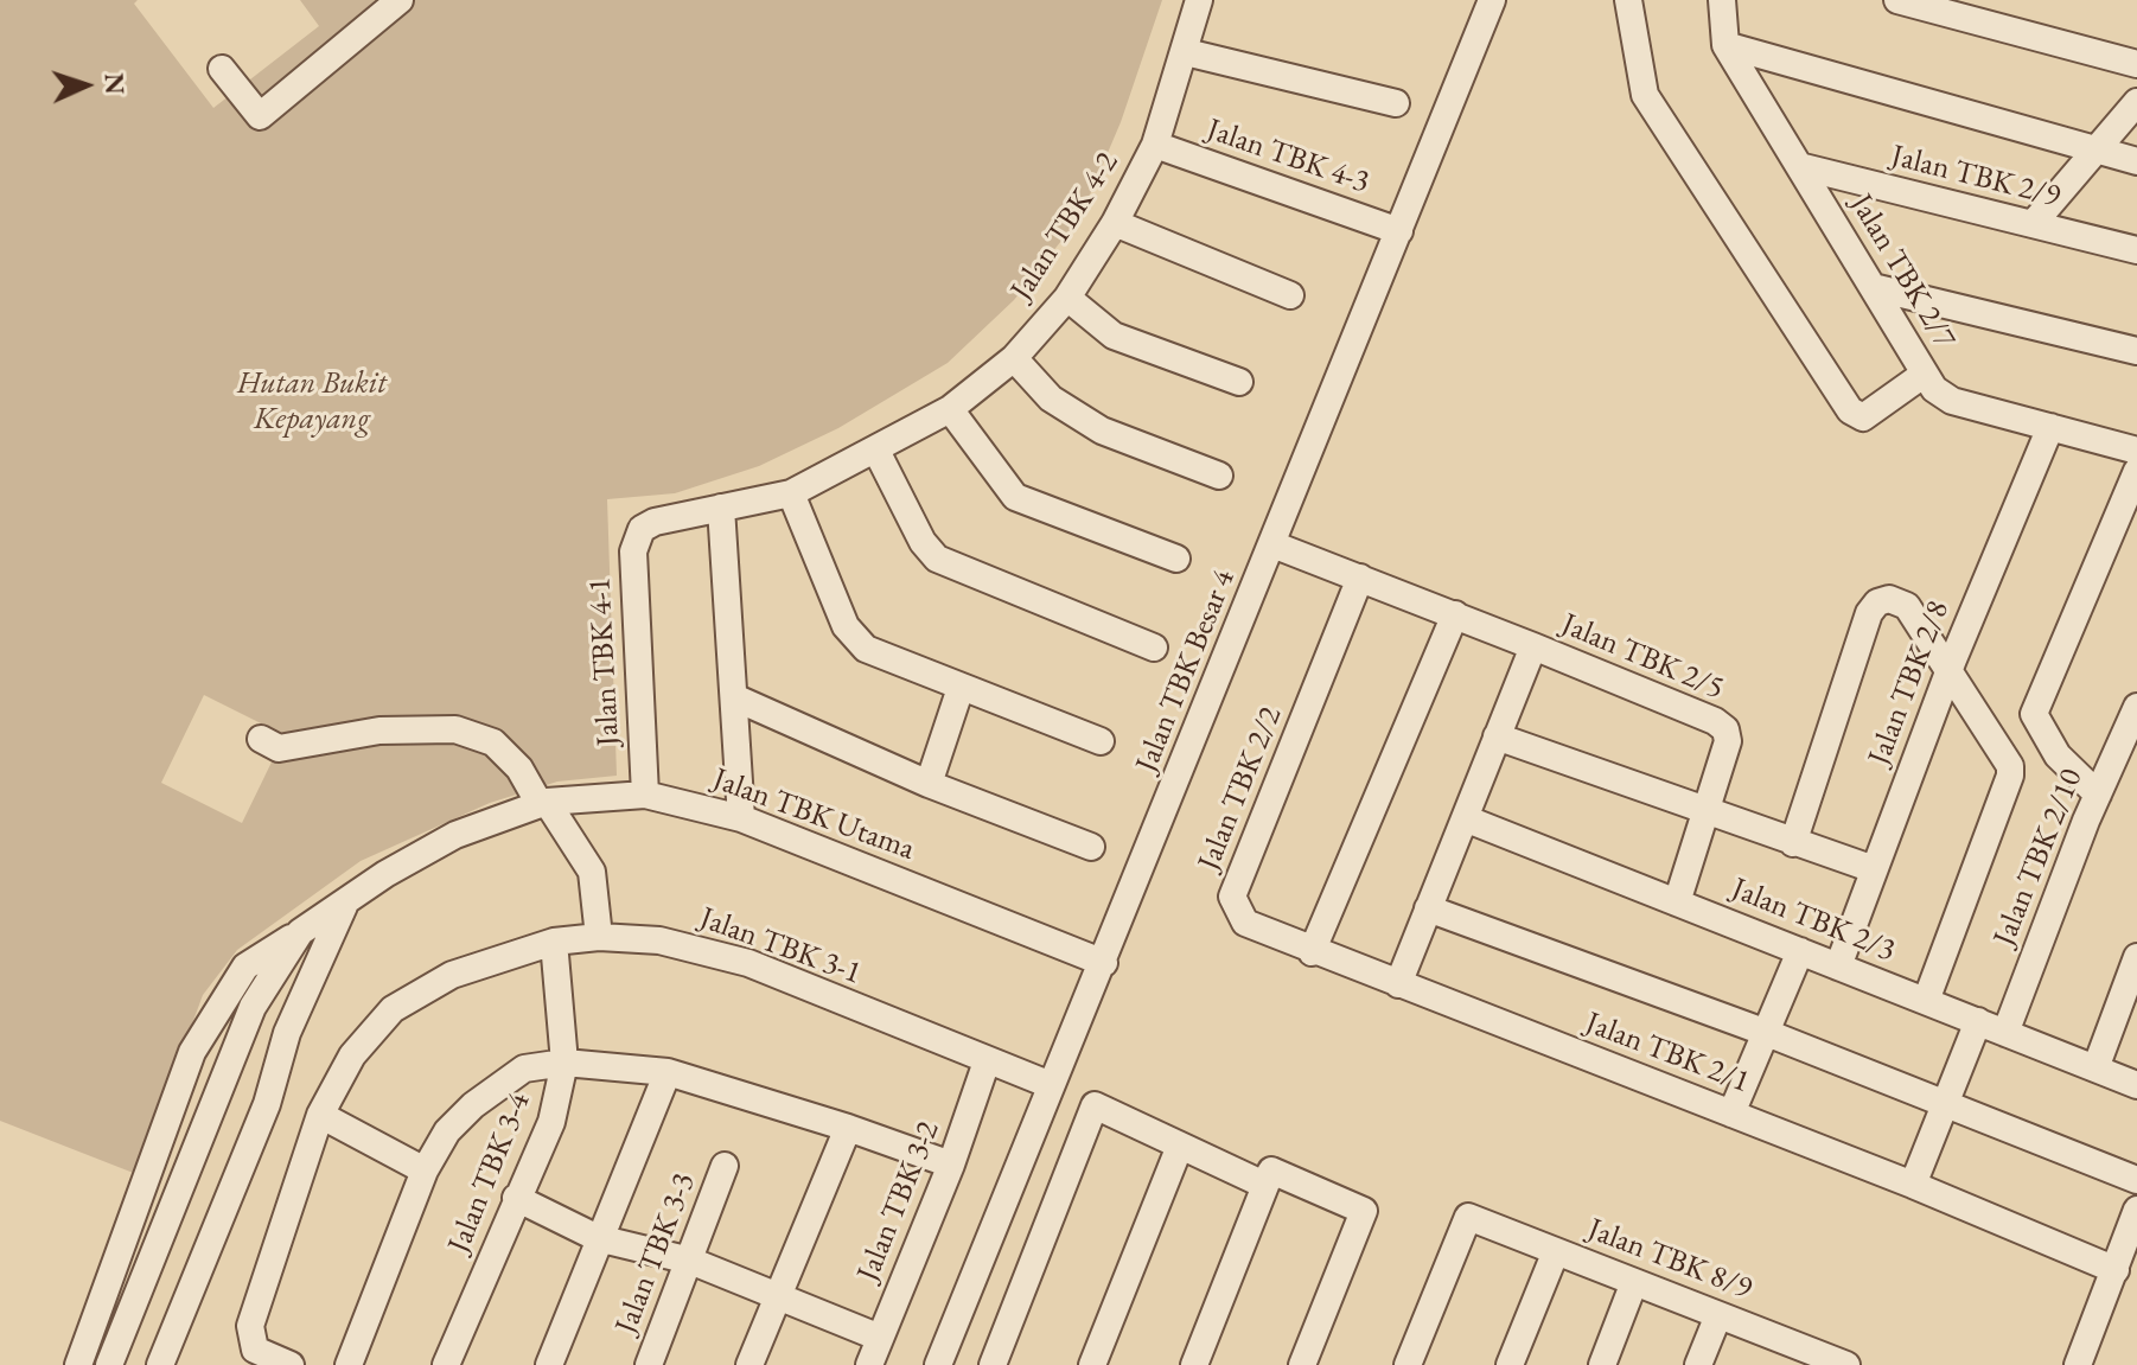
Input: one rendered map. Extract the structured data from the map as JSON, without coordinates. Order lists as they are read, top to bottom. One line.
{"streets":{"street":["Jalan TBK 4-3","Jalan TBK 2/9","Jalan TBK 4-2","Jalan TBK 2/7","Jalan TBK 2/5","Jalan TBK 4-1","Jalan TBK Besar 4","Jalan TBK 2/8","Jalan TBK 2/2","Jalan TBK Utama","Jalan TBK 2/10","Jalan TBK 2/3","Jalan TBK 3-1","Jalan TBK 2/1","Jalan TBK 3-4","Jalan TBK 3-2","Jalan TBK 3-3","Jalan TBK 8/9"]},"crossings":[["Jalan TBK 4-3","Jalan TBK 4-2"],["Jalan TBK 4-3","Jalan TBK Besar 4"],["Jalan TBK 2/9","Jalan TBK 2/7"],["Jalan TBK 4-2","Jalan TBK 4-1"],["Jalan TBK 2/7","Jalan TBK 2/8"],["Jalan TBK 2/5","Jalan TBK Besar 4"],["Jalan TBK 2/5","Jalan TBK 2/2"],["Jalan TBK 4-1","Jalan TBK Utama"],["Jalan TBK Besar 4","Jalan TBK Utama"],["Jalan TBK Besar 4","Jalan TBK 3-1"],["Jalan TBK 2/8","Jalan TBK 2/3"],["Jalan TBK 2/2","Jalan TBK 2/1"],["Jalan TBK 2/10","Jalan TBK 2/3"],["Jalan TBK 3-1","Jalan TBK 3-4"],["Jalan TBK 3-1","Jalan TBK 3-2"]],"parks":["Hutan Bukit Kepayang"],"north":"right"}
